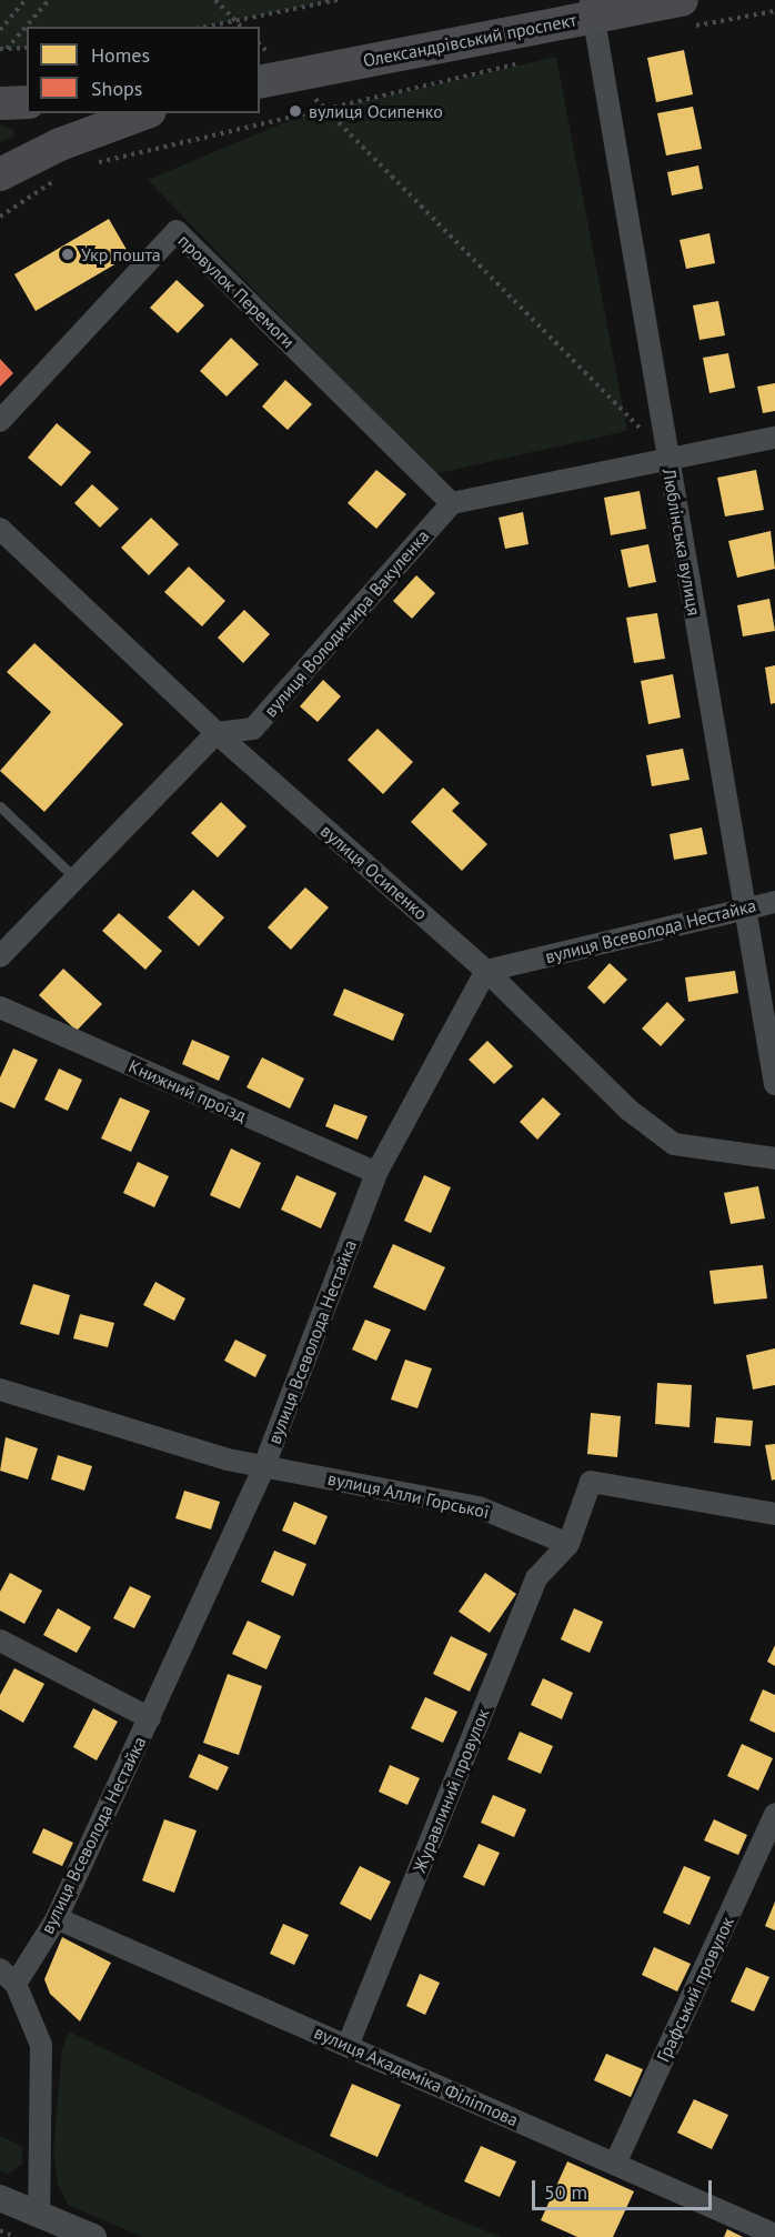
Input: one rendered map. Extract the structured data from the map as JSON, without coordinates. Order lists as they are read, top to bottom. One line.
{"streets":{"main road":["Олександрівський проспект"],"street":["провулок Перемоги","Люблінська вулиця","вулиця Володимира Вакуленка","вулиця Осипенко","вулиця Всеволода Нестайка","Книжний проїзд","вулиця Алли Горської","Журавлиний провулок","Графський провулок","вулиця Академіка Філіппова"]},"crossings":[["Олександрівський проспект","Люблінська вулиця"],["провулок Перемоги","вулиця Володимира Вакуленка"],["Люблінська вулиця","вулиця Всеволода Нестайка"],["вулиця Володимира Вакуленка","вулиця Осипенко"],["вулиця Осипенко","вулиця Всеволода Нестайка"],["вулиця Всеволода Нестайка","Книжний проїзд"],["вулиця Всеволода Нестайка","вулиця Алли Горської"],["вулиця Всеволода Нестайка","вулиця Академіка Філіппова"],["вулиця Алли Горської","Журавлиний провулок"],["Журавлиний провулок","вулиця Академіка Філіппова"],["Графський провулок","вулиця Академіка Філіппова"]],"places":["вулиця Осипенко","Укр пошта"],"legend":["Homes","Shops"],"scale_bar":"50 m"}
